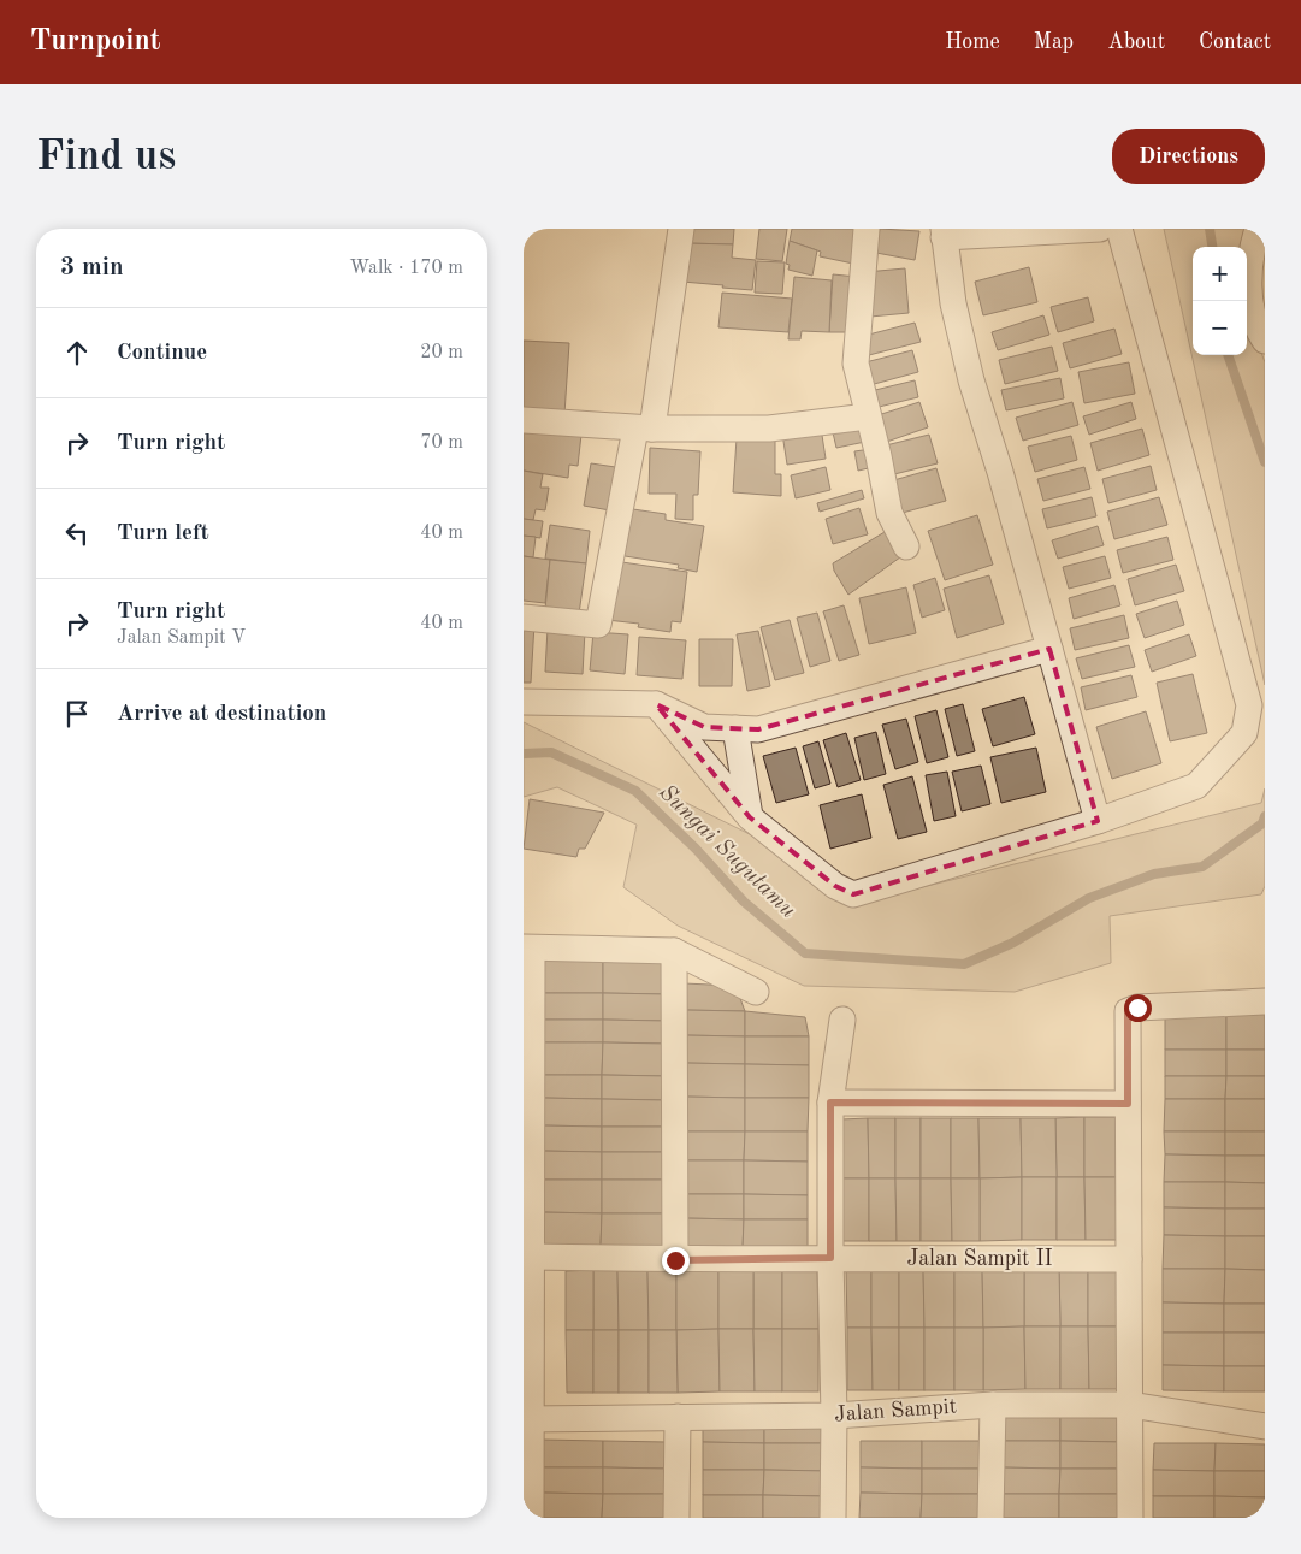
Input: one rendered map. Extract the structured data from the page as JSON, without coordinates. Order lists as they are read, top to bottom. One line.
{"streets":{"street":["Jalan Sampit II","Jalan Sampit"]},"water":["Sungai Sugutamu"],"page":{"header":"Turnpoint","nav":["Home","Map","About","Contact"],"buttons":"Directions","title":"Find us","heading":["3 min","Walk · 170 m"],"map_buttons":["+","−"],"list":[["Continue","20 m"],["Turn right","70 m"],["Turn left","40 m"],["Turn right","Jalan Sampit V","40 m"],"Arrive at destination"]}}
